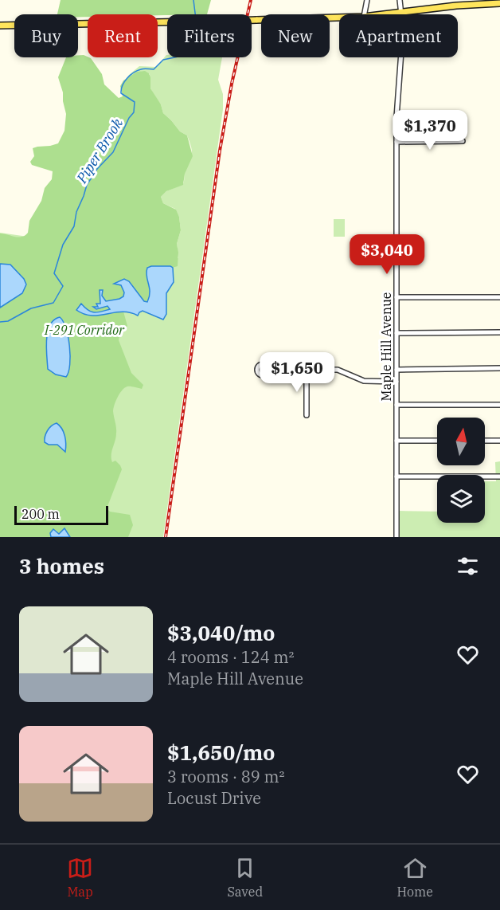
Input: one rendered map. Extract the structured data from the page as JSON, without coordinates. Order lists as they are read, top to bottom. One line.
{"streets":{"street":["Maple Hill Avenue"]},"water":["Piper Brook"],"parks":["I-291 Corridor"],"scale_bar":"200 m","north":"top","page":{"chip":["Buy","Rent","Filters","New","Apartment"],"price":["$1,370","$3,040","$1,650"],"scale":"200 m","heading":"3 homes","list":[{"name":"$3,040/mo","note":"4 rooms · 124 m² · Maple Hill Avenue"},{"name":"$1,650/mo","note":"3 rooms · 89 m² · Locust Drive"}],"tabs":["Map","Saved","Home"]}}
